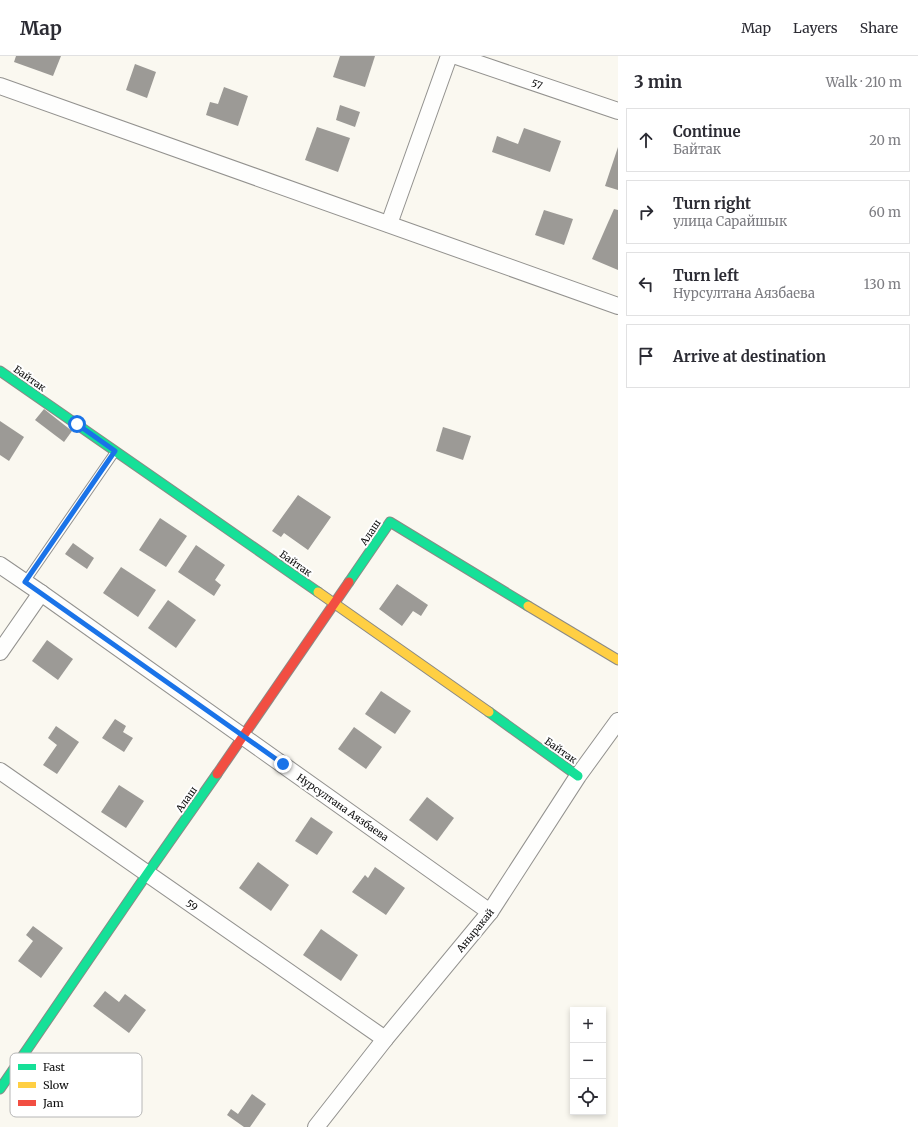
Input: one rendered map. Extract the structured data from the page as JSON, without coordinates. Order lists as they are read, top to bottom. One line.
{"streets":{"street":["57","Байтак","Алаш","Нурсултана Аязбаева","59","Аныракай"]},"crossings":[["Байтак","Алаш"],["Байтак","Аныракай"],["Алаш","Нурсултана Аязбаева"],["Алаш","59"],["Нурсултана Аязбаева","Аныракай"],["59","Аныракай"]],"legend":["Fast","Slow","Jam"],"page":{"header":"Map","nav":["Map","Layers","Share"],"heading":["3 min","Walk · 210 m"],"list":[["Continue","Байтак","20 m"],["Turn right","улица Сарайшык","60 m"],["Turn left","Нурсултана Аязбаева","130 m"],"Arrive at destination"],"map_buttons":["+","−"]}}
